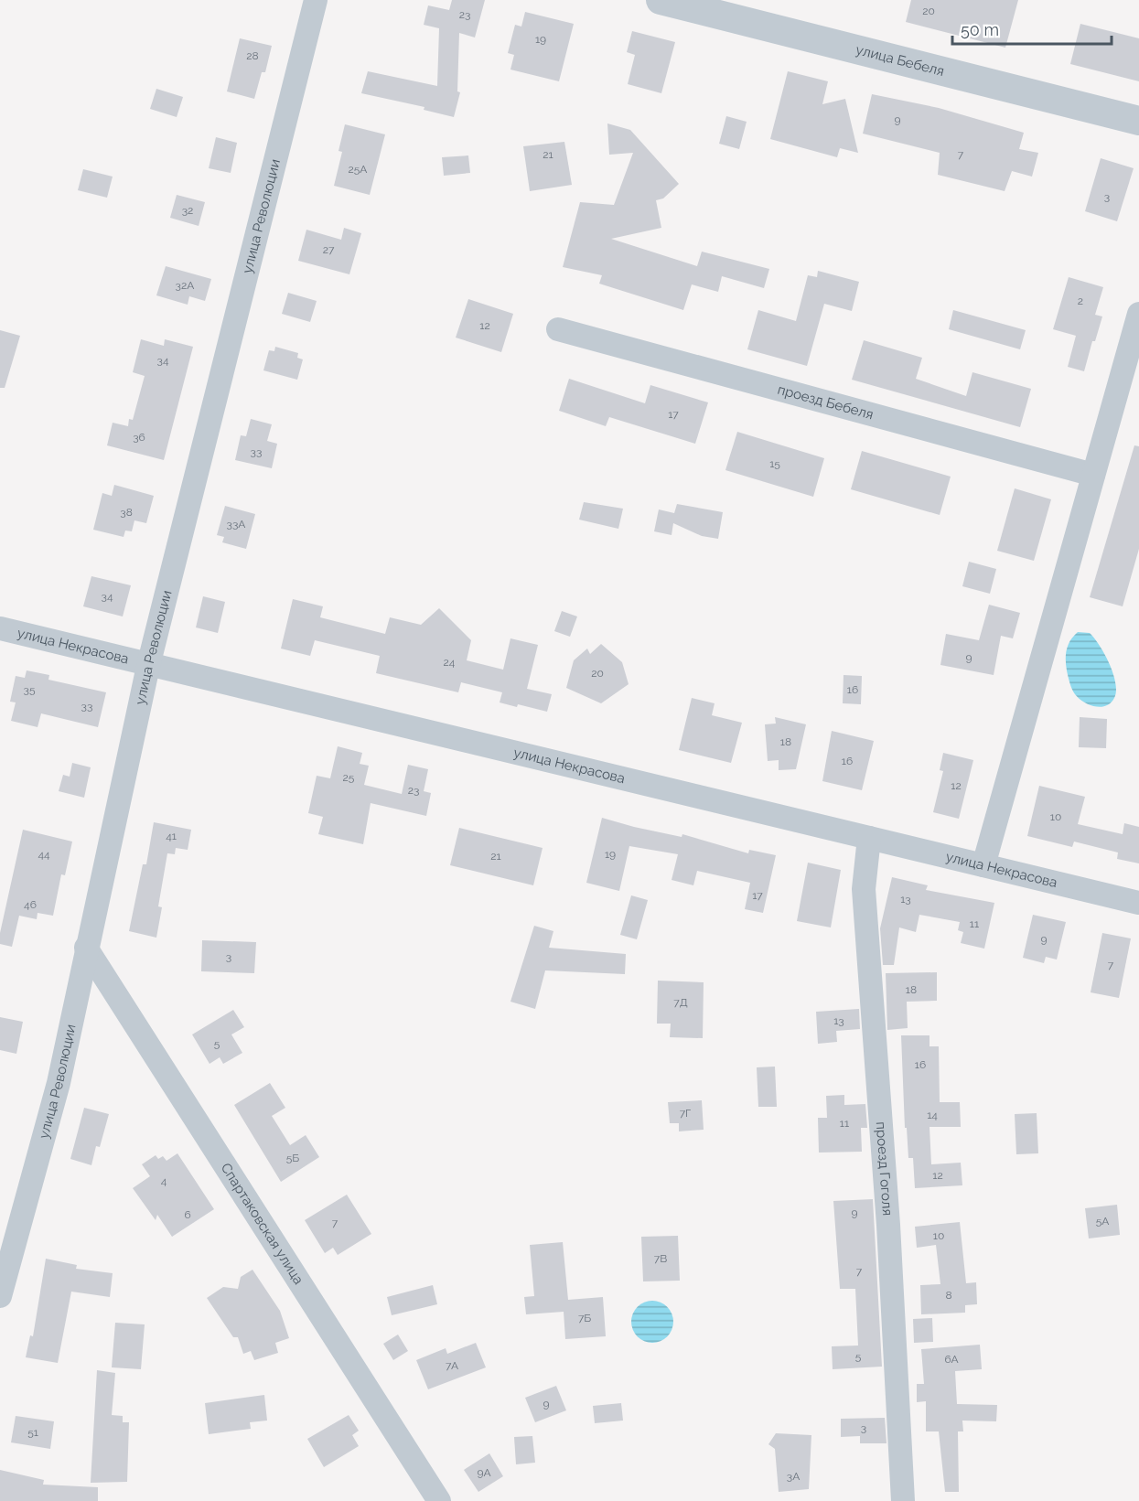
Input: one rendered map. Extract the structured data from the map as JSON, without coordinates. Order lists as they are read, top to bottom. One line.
{"streets":{"street":["улица Бебеля","улица Революции","проезд Бебеля","улица Некрасова","проезд Гоголя","Спартаковская улица"]},"crossings":[["улица Революции","улица Некрасова"],["улица Революции","Спартаковская улица"],["улица Некрасова","проезд Гоголя"]],"house_numbers":["20","23","19","28","9","21","7","25А","3","32","27","32А","2","12","34","17","36","33","15","38","33А","34","9","24","20","35","16","33","18","16","25","12","23","10","41","44","19","21","17","13","46","11","9","3","7","18","7Д","13","5","16","7Г","14","11","5Б","12","4","9","6","5А","7","10","7В","7","8","7Б","5","6А","7А","9","3","51","9А","3А"],"scale_bar":"50 m"}
